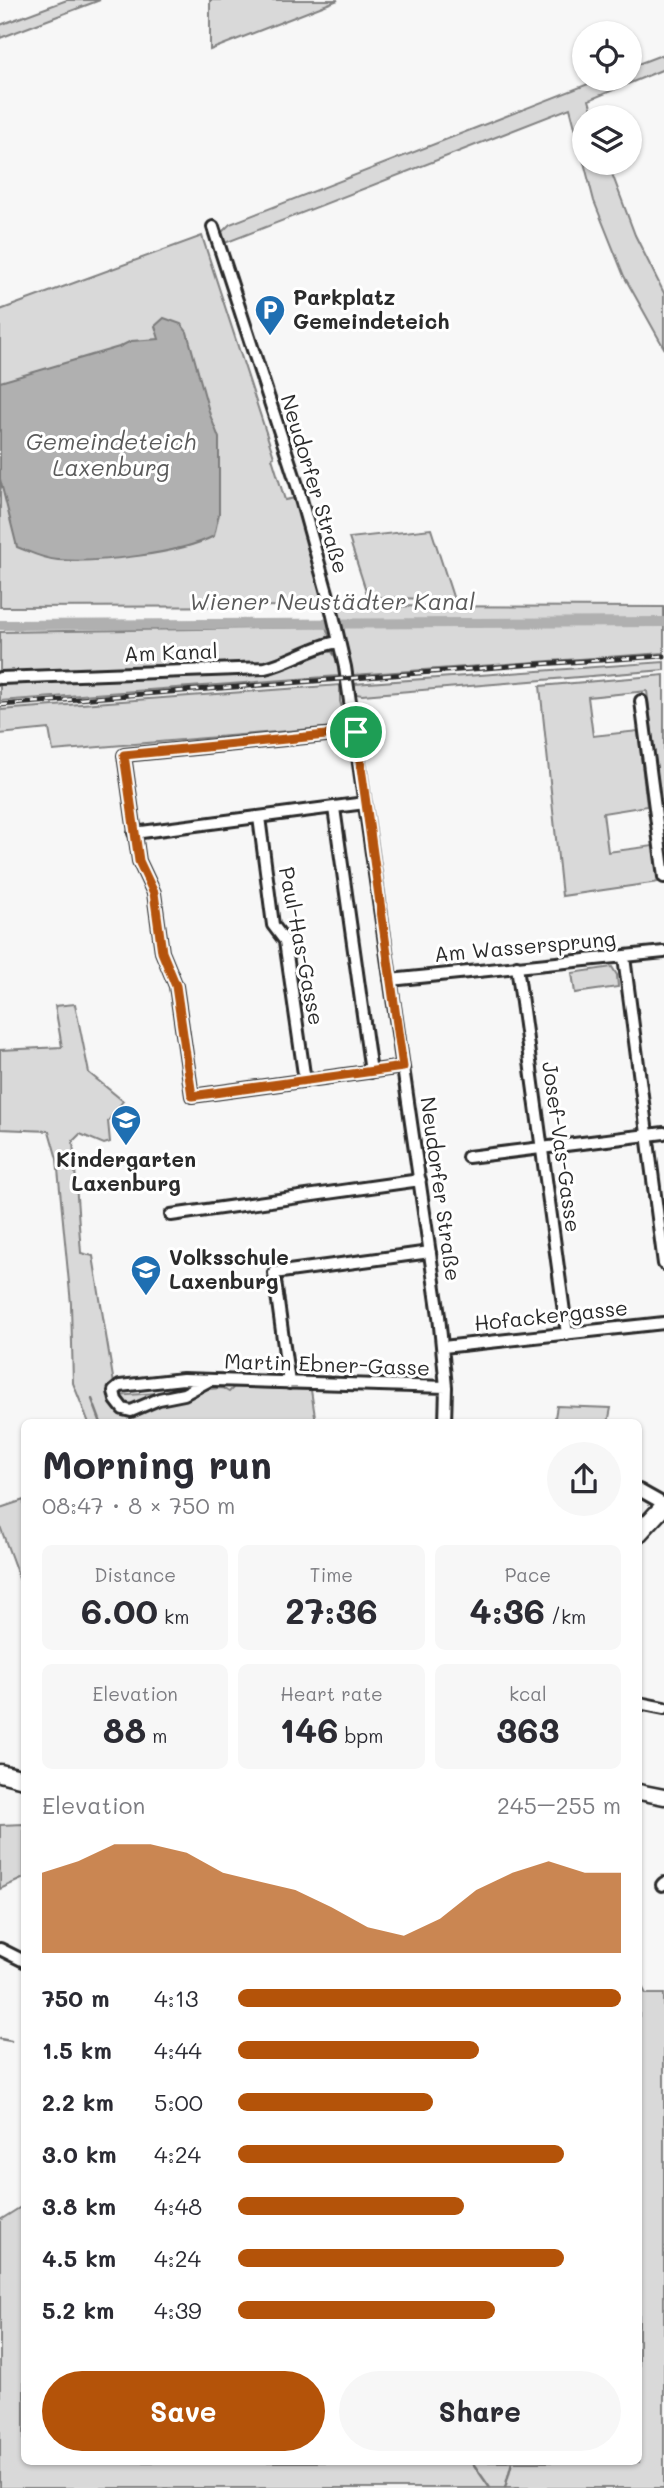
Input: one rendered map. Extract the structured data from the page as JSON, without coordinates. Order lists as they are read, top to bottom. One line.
{"streets":{"street":["Neudorfer Straße","Am Kanal","Paul-Has-Gasse","Am Wassersprung","Josef-Vas-Gasse","Hofackergasse","Martin Ebner-Gasse"]},"crossings":[["Neudorfer Straße","Am Kanal"],["Neudorfer Straße","Am Wassersprung"],["Neudorfer Straße","Hofackergasse"],["Neudorfer Straße","Martin Ebner-Gasse"],["Am Wassersprung","Josef-Vas-Gasse"],["Josef-Vas-Gasse","Hofackergasse"]],"water":["Gemeindeteich Laxenburg","Wiener Neustädter Kanal"],"places":{"parking":["Parkplatz Gemeindeteich"],"school or university":["Kindergarten Laxenburg","Volksschule Laxenburg"]},"page":{"heading":["Morning run","08:47 · 8 × 750 m"],"stats":[["Distance","6.00 km"],["Time","27:36"],["Pace","4:36 /km"],["Elevation","88 m"],["Heart rate","146 bpm"],["kcal","363"]],"chart":["Elevation","245–255 m"],"list":[{"name":"750 m","note":"4:13"},{"name":"1.5 km","note":"4:44"},{"name":"2.2 km","note":"5:00"},{"name":"3.0 km","note":"4:24"},{"name":"3.8 km","note":"4:48"},{"name":"4.5 km","note":"4:24"},{"name":"5.2 km","note":"4:39"}],"buttons":["Save","Share"]}}
